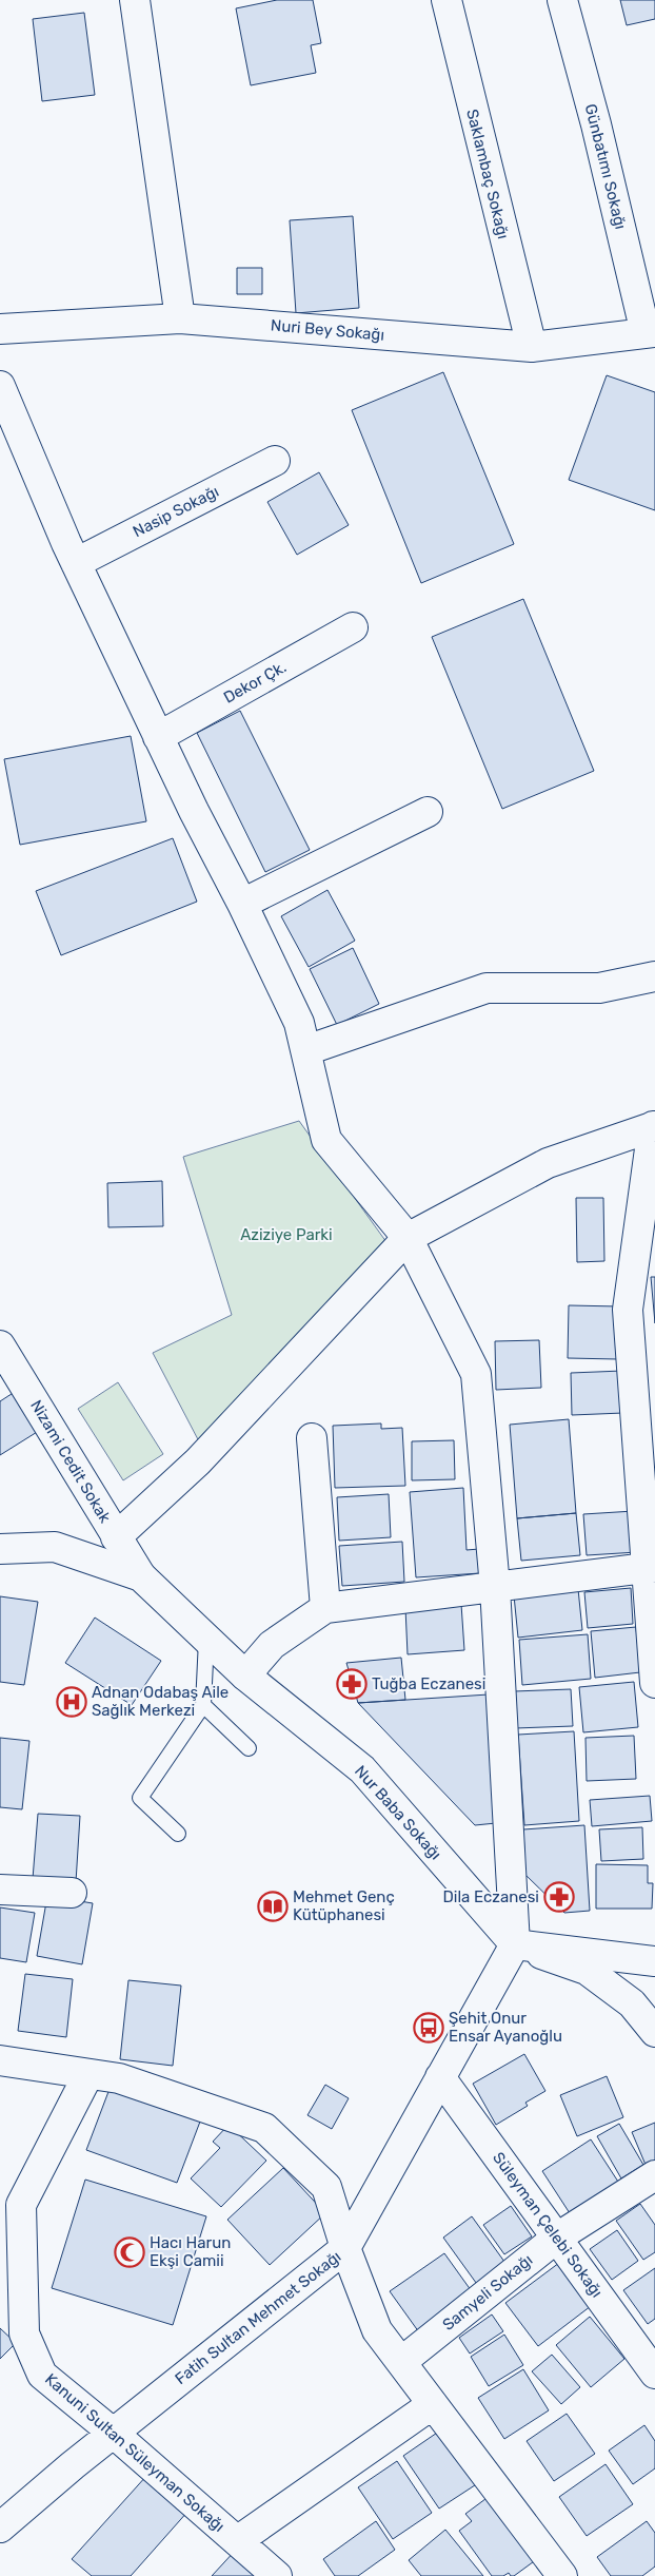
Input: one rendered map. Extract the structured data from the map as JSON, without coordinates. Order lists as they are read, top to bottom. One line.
{"streets":{"street":["Günbatımı Sokağı","Saklambaç Sokağı","Nuri Bey Sokağı","Nasip Sokağı","Dekor Çk.","Nizami Cedit Sokak","Nur Baba Sokağı","Süleyman Çelebi Sokağı","Samyeli Sokağı","Fatih Sultan Mehmet Sokağı","Kanuni Sultan Süleyman Sokağı"]},"crossings":[["Günbatımı Sokağı","Nuri Bey Sokağı"],["Saklambaç Sokağı","Nuri Bey Sokağı"],["Nizami Cedit Sokak","Nur Baba Sokağı"],["Nur Baba Sokağı","Fatih Sultan Mehmet Sokağı"],["Süleyman Çelebi Sokağı","Samyeli Sokağı"],["Süleyman Çelebi Sokağı","Fatih Sultan Mehmet Sokağı"],["Fatih Sultan Mehmet Sokağı","Kanuni Sultan Süleyman Sokağı"]],"parks":["Aziziye Parki"],"places":{"pharmacy":["Tuğba Eczanesi","Dila Eczanesi"],"hospital":["Adnan Odabaş Aile Sağlık Merkezi"],"library":["Mehmet Genç Kütüphanesi"],"bus stop":["Şehit Onur Ensar Ayanoğlu"],"mosque":["Hacı Harun Ekşi Camii"]}}
